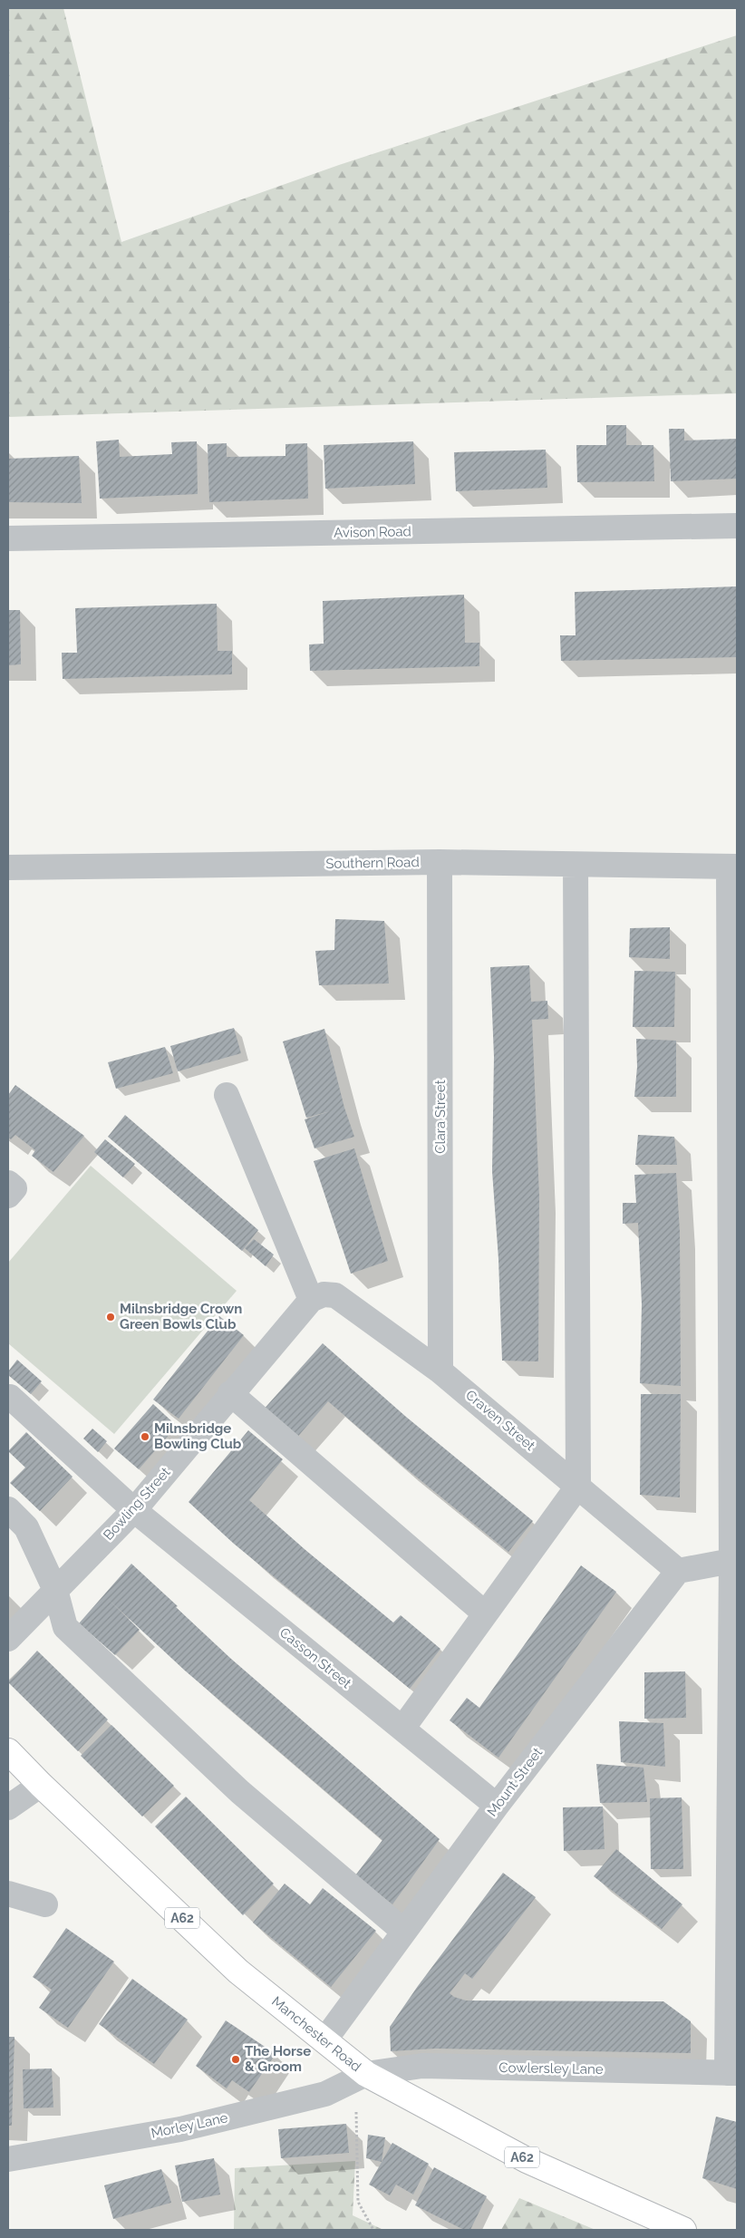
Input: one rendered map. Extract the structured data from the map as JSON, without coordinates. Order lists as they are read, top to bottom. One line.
{"streets":{"main road":["A62","Manchester Road"],"street":["Avison Road","Southern Road","Clara Street","Craven Street","Bowling Street","Casson Street","Mount Street","Cowlersley Lane","Morley Lane"]},"crossings":[["Southern Road","Clara Street"],["Clara Street","Craven Street"],["Craven Street","Bowling Street"],["Craven Street","Mount Street"],["Bowling Street","Casson Street"],["Casson Street","Mount Street"],["Mount Street","Manchester Road"],["Manchester Road","Cowlersley Lane"],["Manchester Road","Morley Lane"],["Cowlersley Lane","Morley Lane"]],"places":["Milnsbridge Crown Green Bowls Club","Milnsbridge Bowling Club","The Horse & Groom"]}
